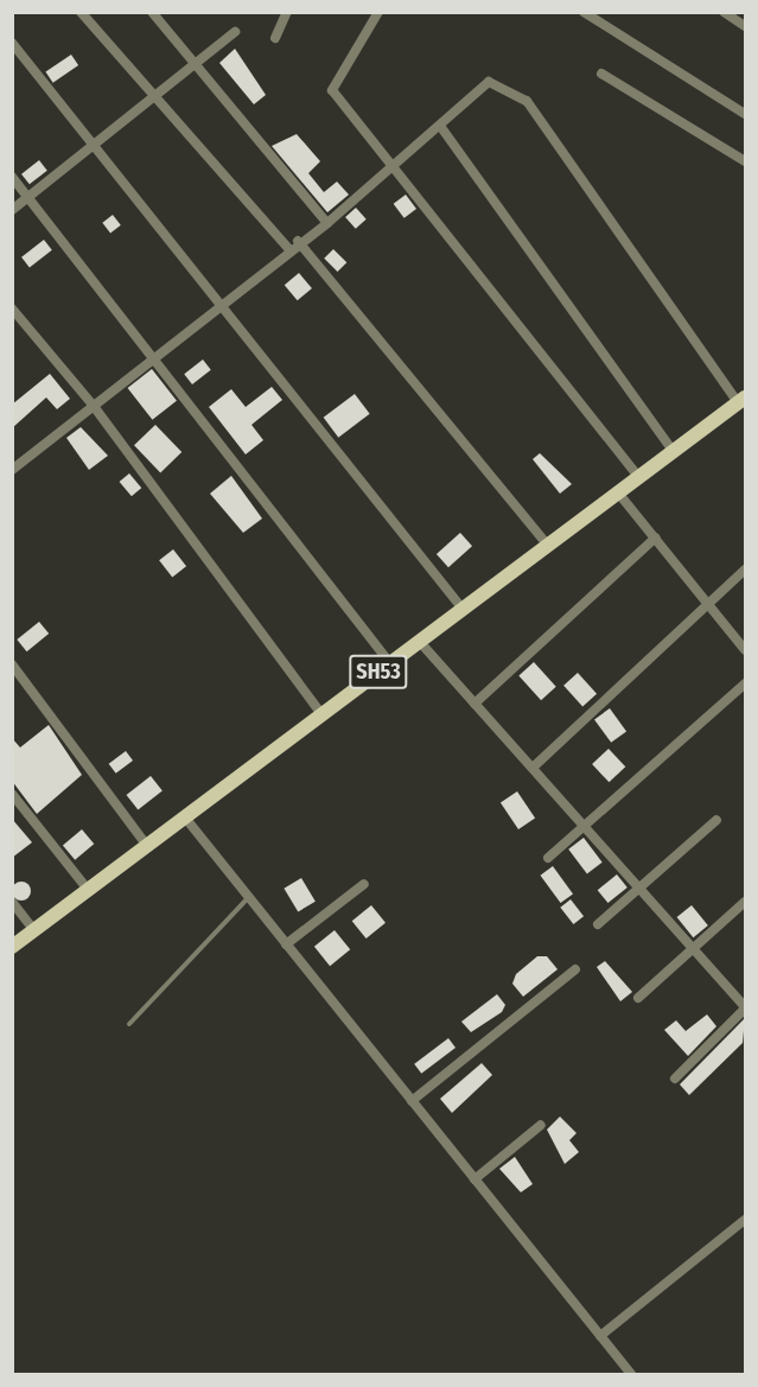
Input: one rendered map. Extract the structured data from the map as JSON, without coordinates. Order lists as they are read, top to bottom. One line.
{"streets":{"main road":["SH53"]}}
